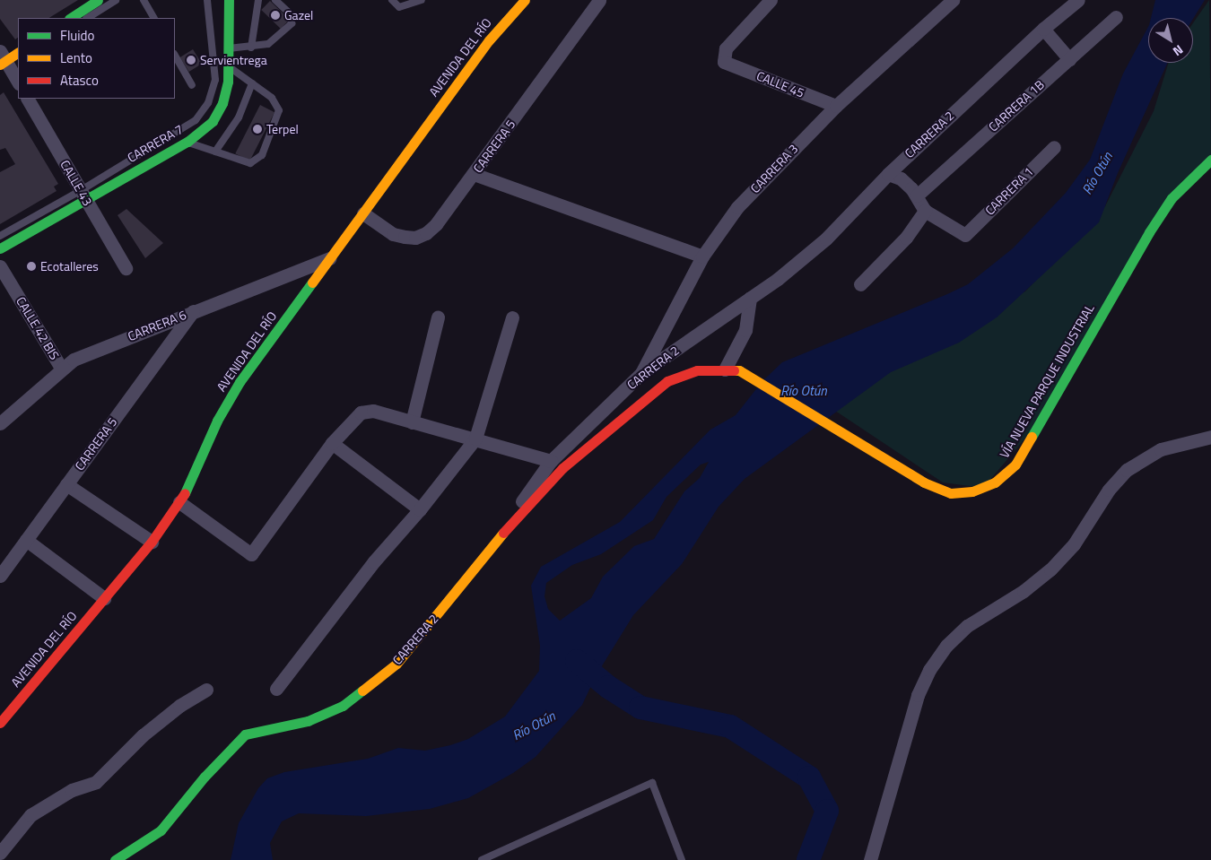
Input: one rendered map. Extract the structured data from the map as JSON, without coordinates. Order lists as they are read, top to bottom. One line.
{"streets":{"main road":["AVENIDA DEL RÍO","CARRERA 2","CARRERA 7","VÍA NUEVA PARQUE INDUSTRIAL"],"street":["CALLE 45","CARRERA 1B","CARRERA 5","CARRERA 3","CALLE 43","CARRERA 1","CARRERA 6","CALLE 42 BIS"]},"crossings":[["AVENIDA DEL RÍO","CARRERA 5"],["AVENIDA DEL RÍO","CARRERA 6"],["CALLE 45","CARRERA 3"],["CARRERA 2","CARRERA 3"],["CARRERA 2","VÍA NUEVA PARQUE INDUSTRIAL"],["CARRERA 7","CALLE 43"],["CARRERA 5","CARRERA 6"],["CARRERA 6","CALLE 42 BIS"]],"water":["Río Otún"],"places":["Gazel","Servientrega","Terpel","Ecotalleres"],"legend":["Fluido","Lento","Atasco"],"north":"bottom right"}
